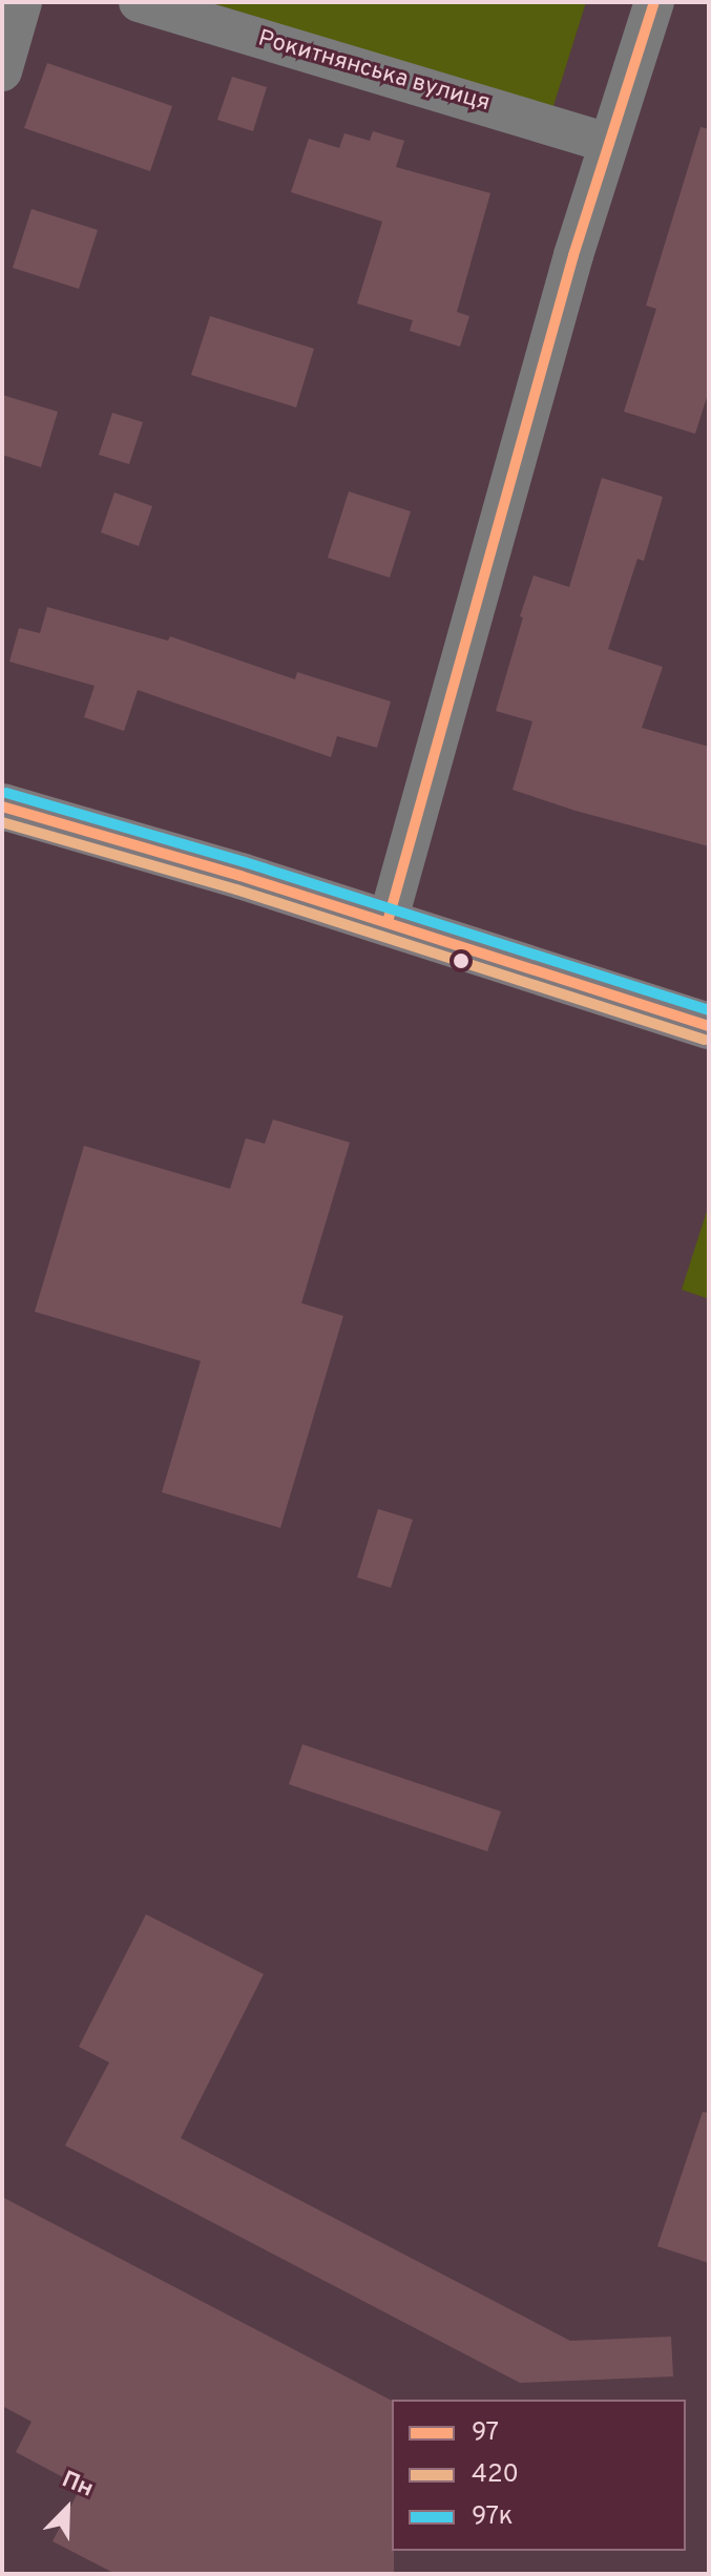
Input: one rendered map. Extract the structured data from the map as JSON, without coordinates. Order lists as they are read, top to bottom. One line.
{"streets":{"street":["Рокитнянська вулиця"]},"lines":["transit line 97","transit line 97к","transit line 420"],"legend":["97","420","97к"],"north":"top right"}
